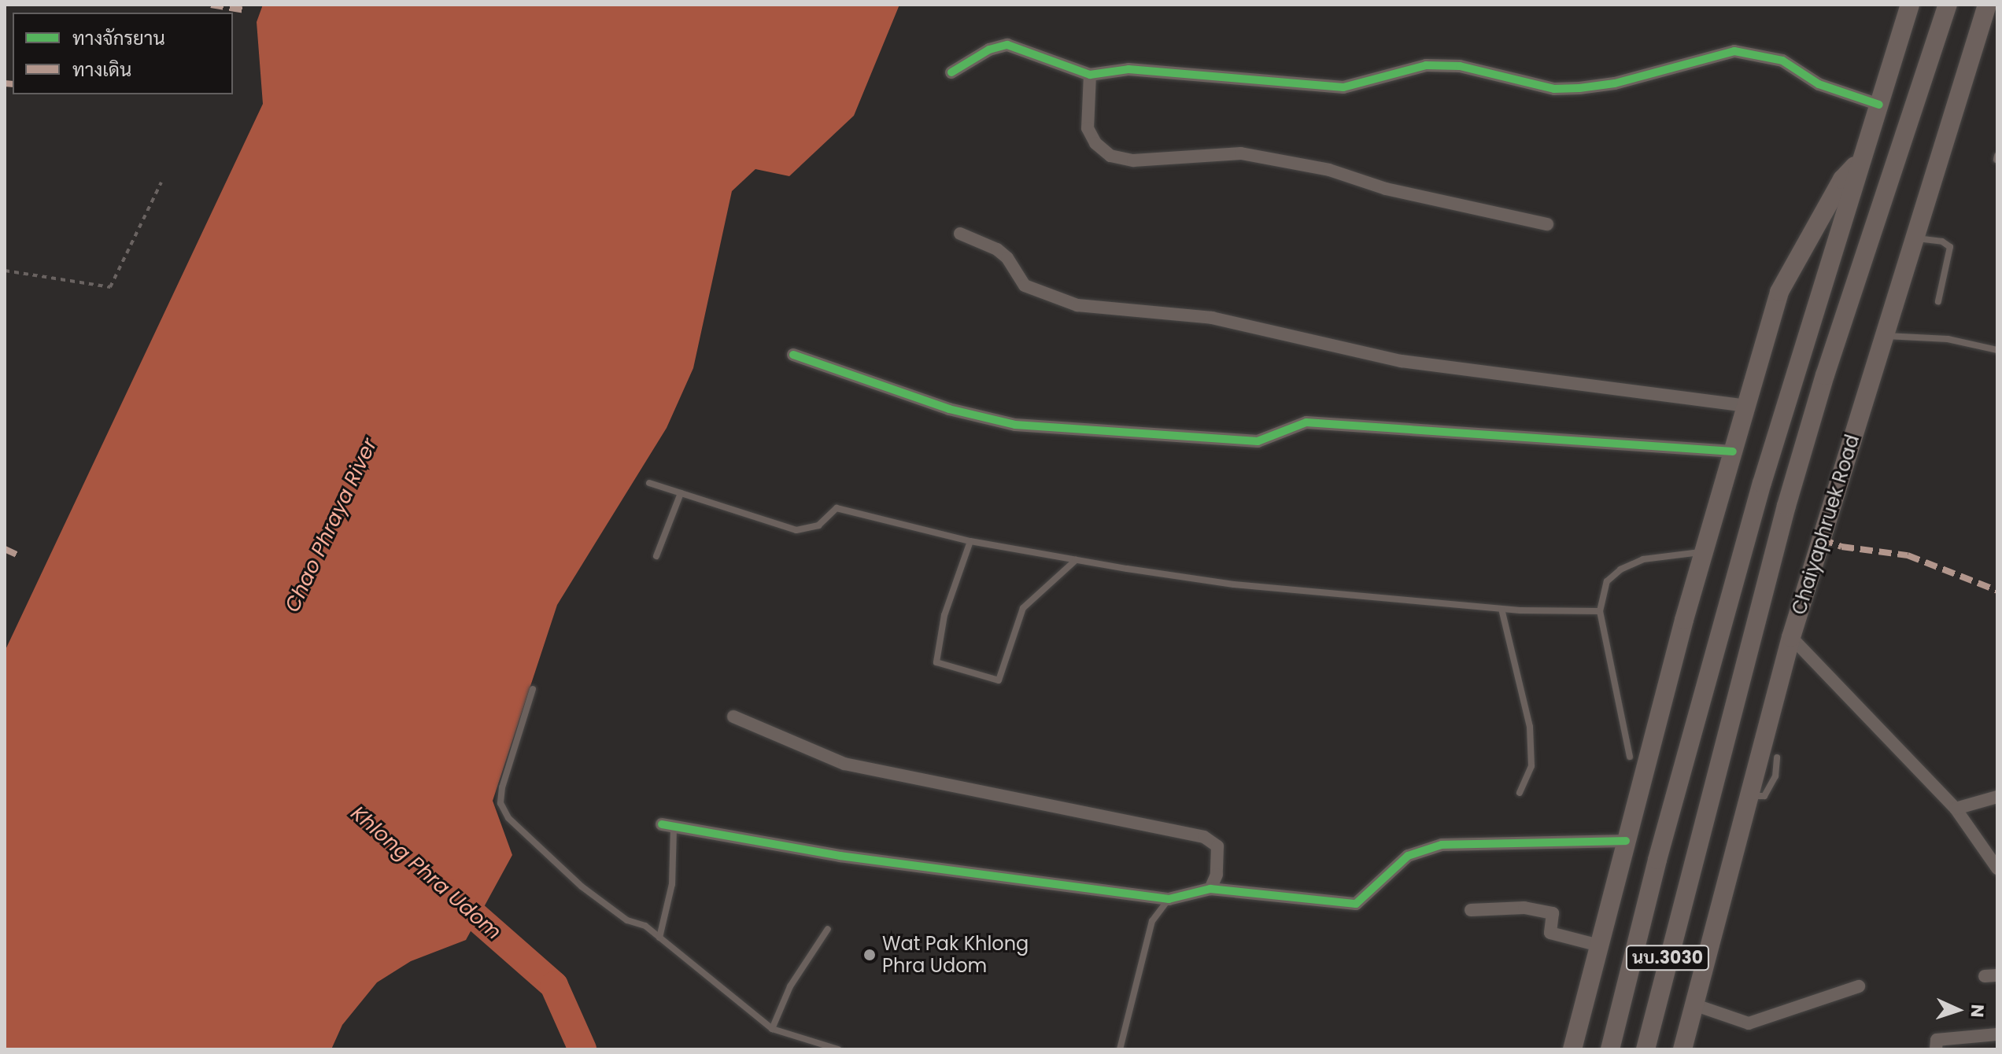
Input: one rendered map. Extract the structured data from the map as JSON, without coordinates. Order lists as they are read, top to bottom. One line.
{"streets":{"main road":["Chaiyaphruek Road","นบ.3030"]},"water":["Chao Phraya River","Khlong Phra Udom"],"places":["Wat Pak Khlong Phra Udom"],"legend":["ทางจักรยาน","ทางเดิน"],"north":"right"}
